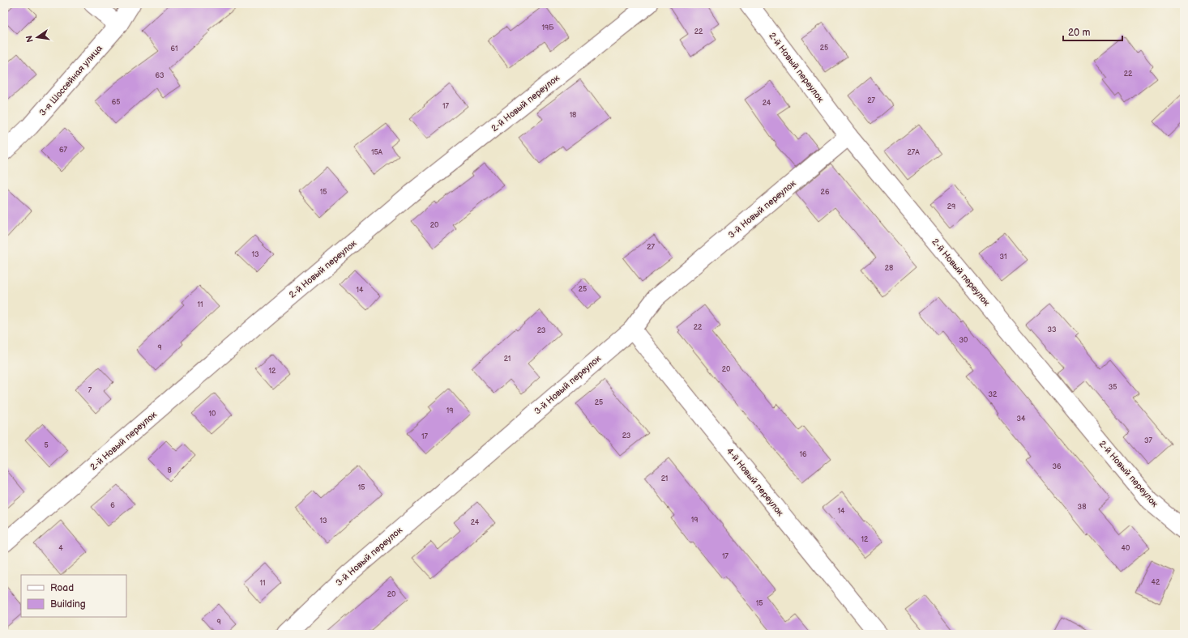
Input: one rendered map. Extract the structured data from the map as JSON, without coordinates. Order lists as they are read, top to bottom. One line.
{"streets":{"street":["2-й Новый переулок","3-я Шоссейная улица","3-й Новый переулок","4-й Новый переулок"]},"crossings":[["2-й Новый переулок","3-й Новый переулок"],["3-й Новый переулок","4-й Новый переулок"]],"house_numbers":["19Б","22","25","61","22","63","27","65","24","17","18","67","15А","27А","15","26","29","20","27","13","31","28","25","14","11","22","33","23","30","9","21","20","12","35","7","32","25","19","10","34","23","17","37","5","16","36","8","21","15","6","38","14","19","13","24","12","4","40","17","42","11","20","15","9"],"legend":["Road","Building"],"scale_bar":"20 m","north":"left"}
